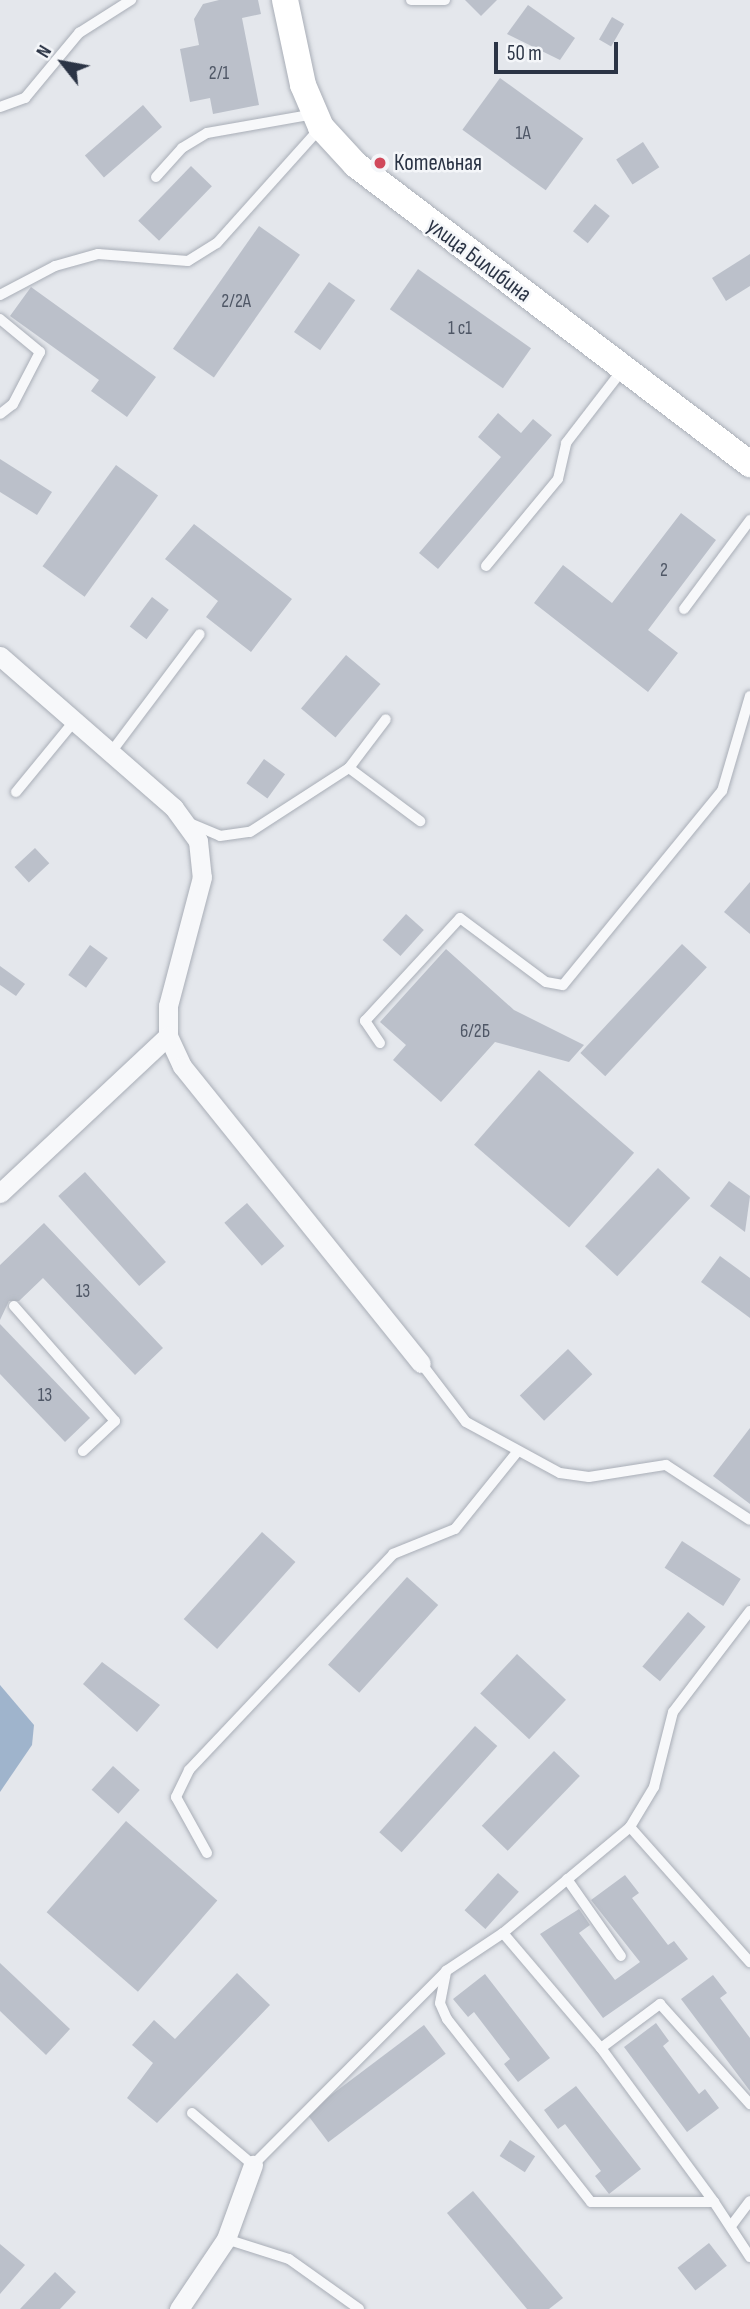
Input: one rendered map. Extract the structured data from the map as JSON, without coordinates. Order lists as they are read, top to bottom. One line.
{"streets":{"main road":["улица Билибина"]},"places":["Котельная"],"house_numbers":["2/1","1А","2/2А","1 с1","2","6/2Б","13","13"],"scale_bar":"50 m","north":"top left"}
